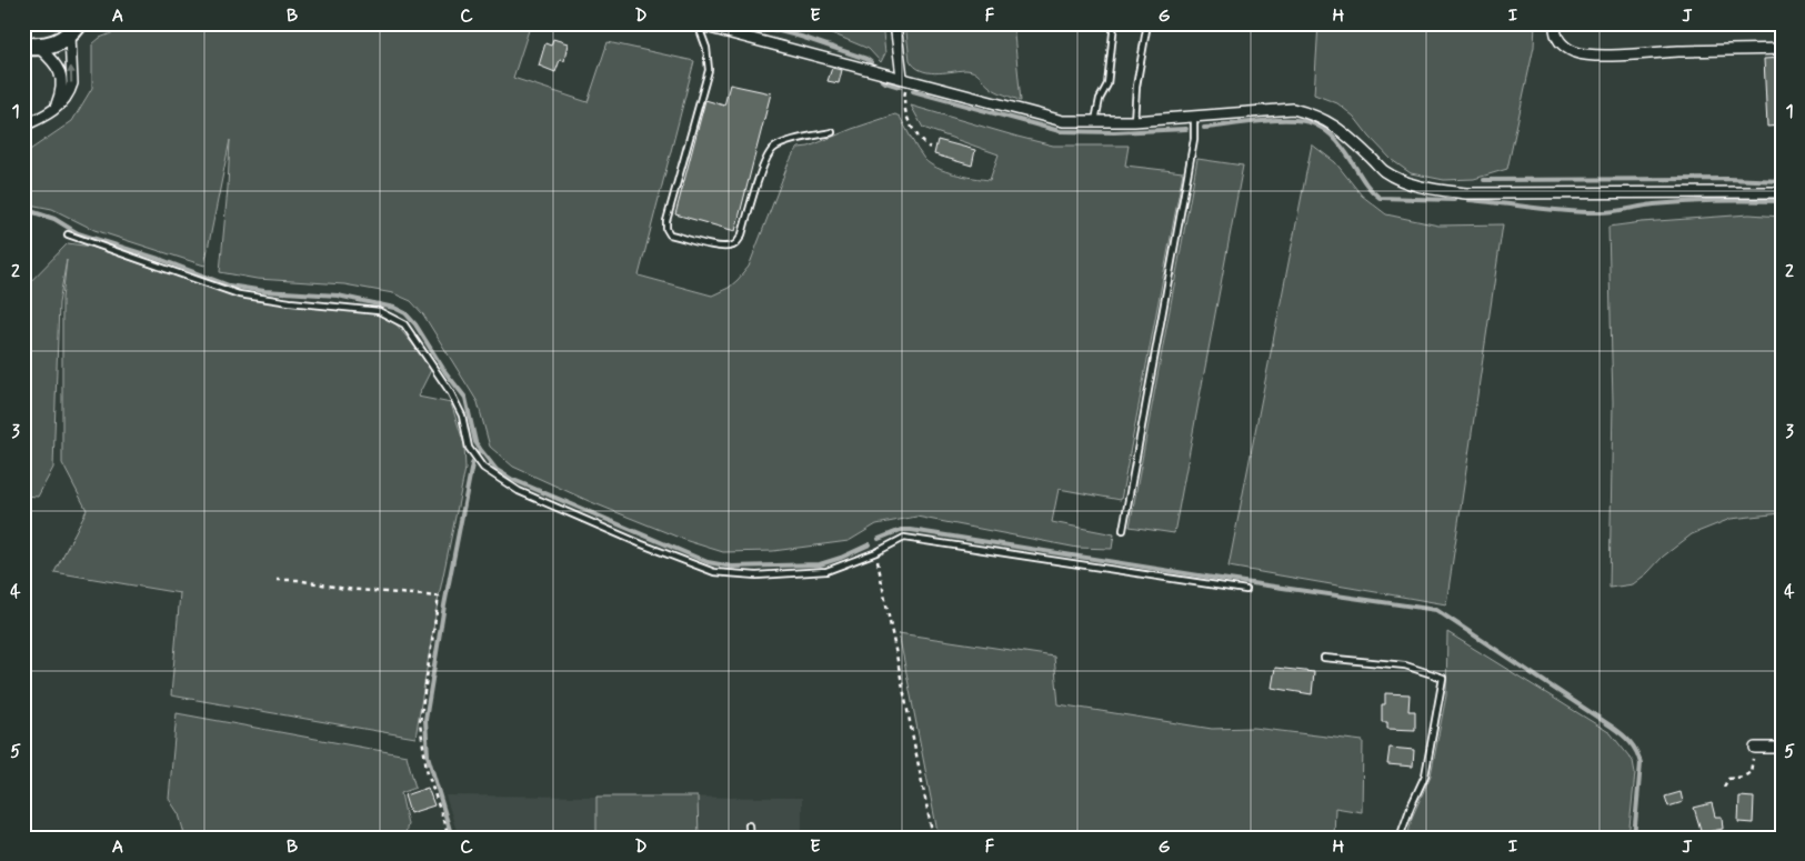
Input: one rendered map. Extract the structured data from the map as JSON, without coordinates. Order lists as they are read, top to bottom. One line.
{"grid":{"columns":["A","B","C","D","E","F","G","H","I","J"],"rows":["1","2","3","4","5"]}}
